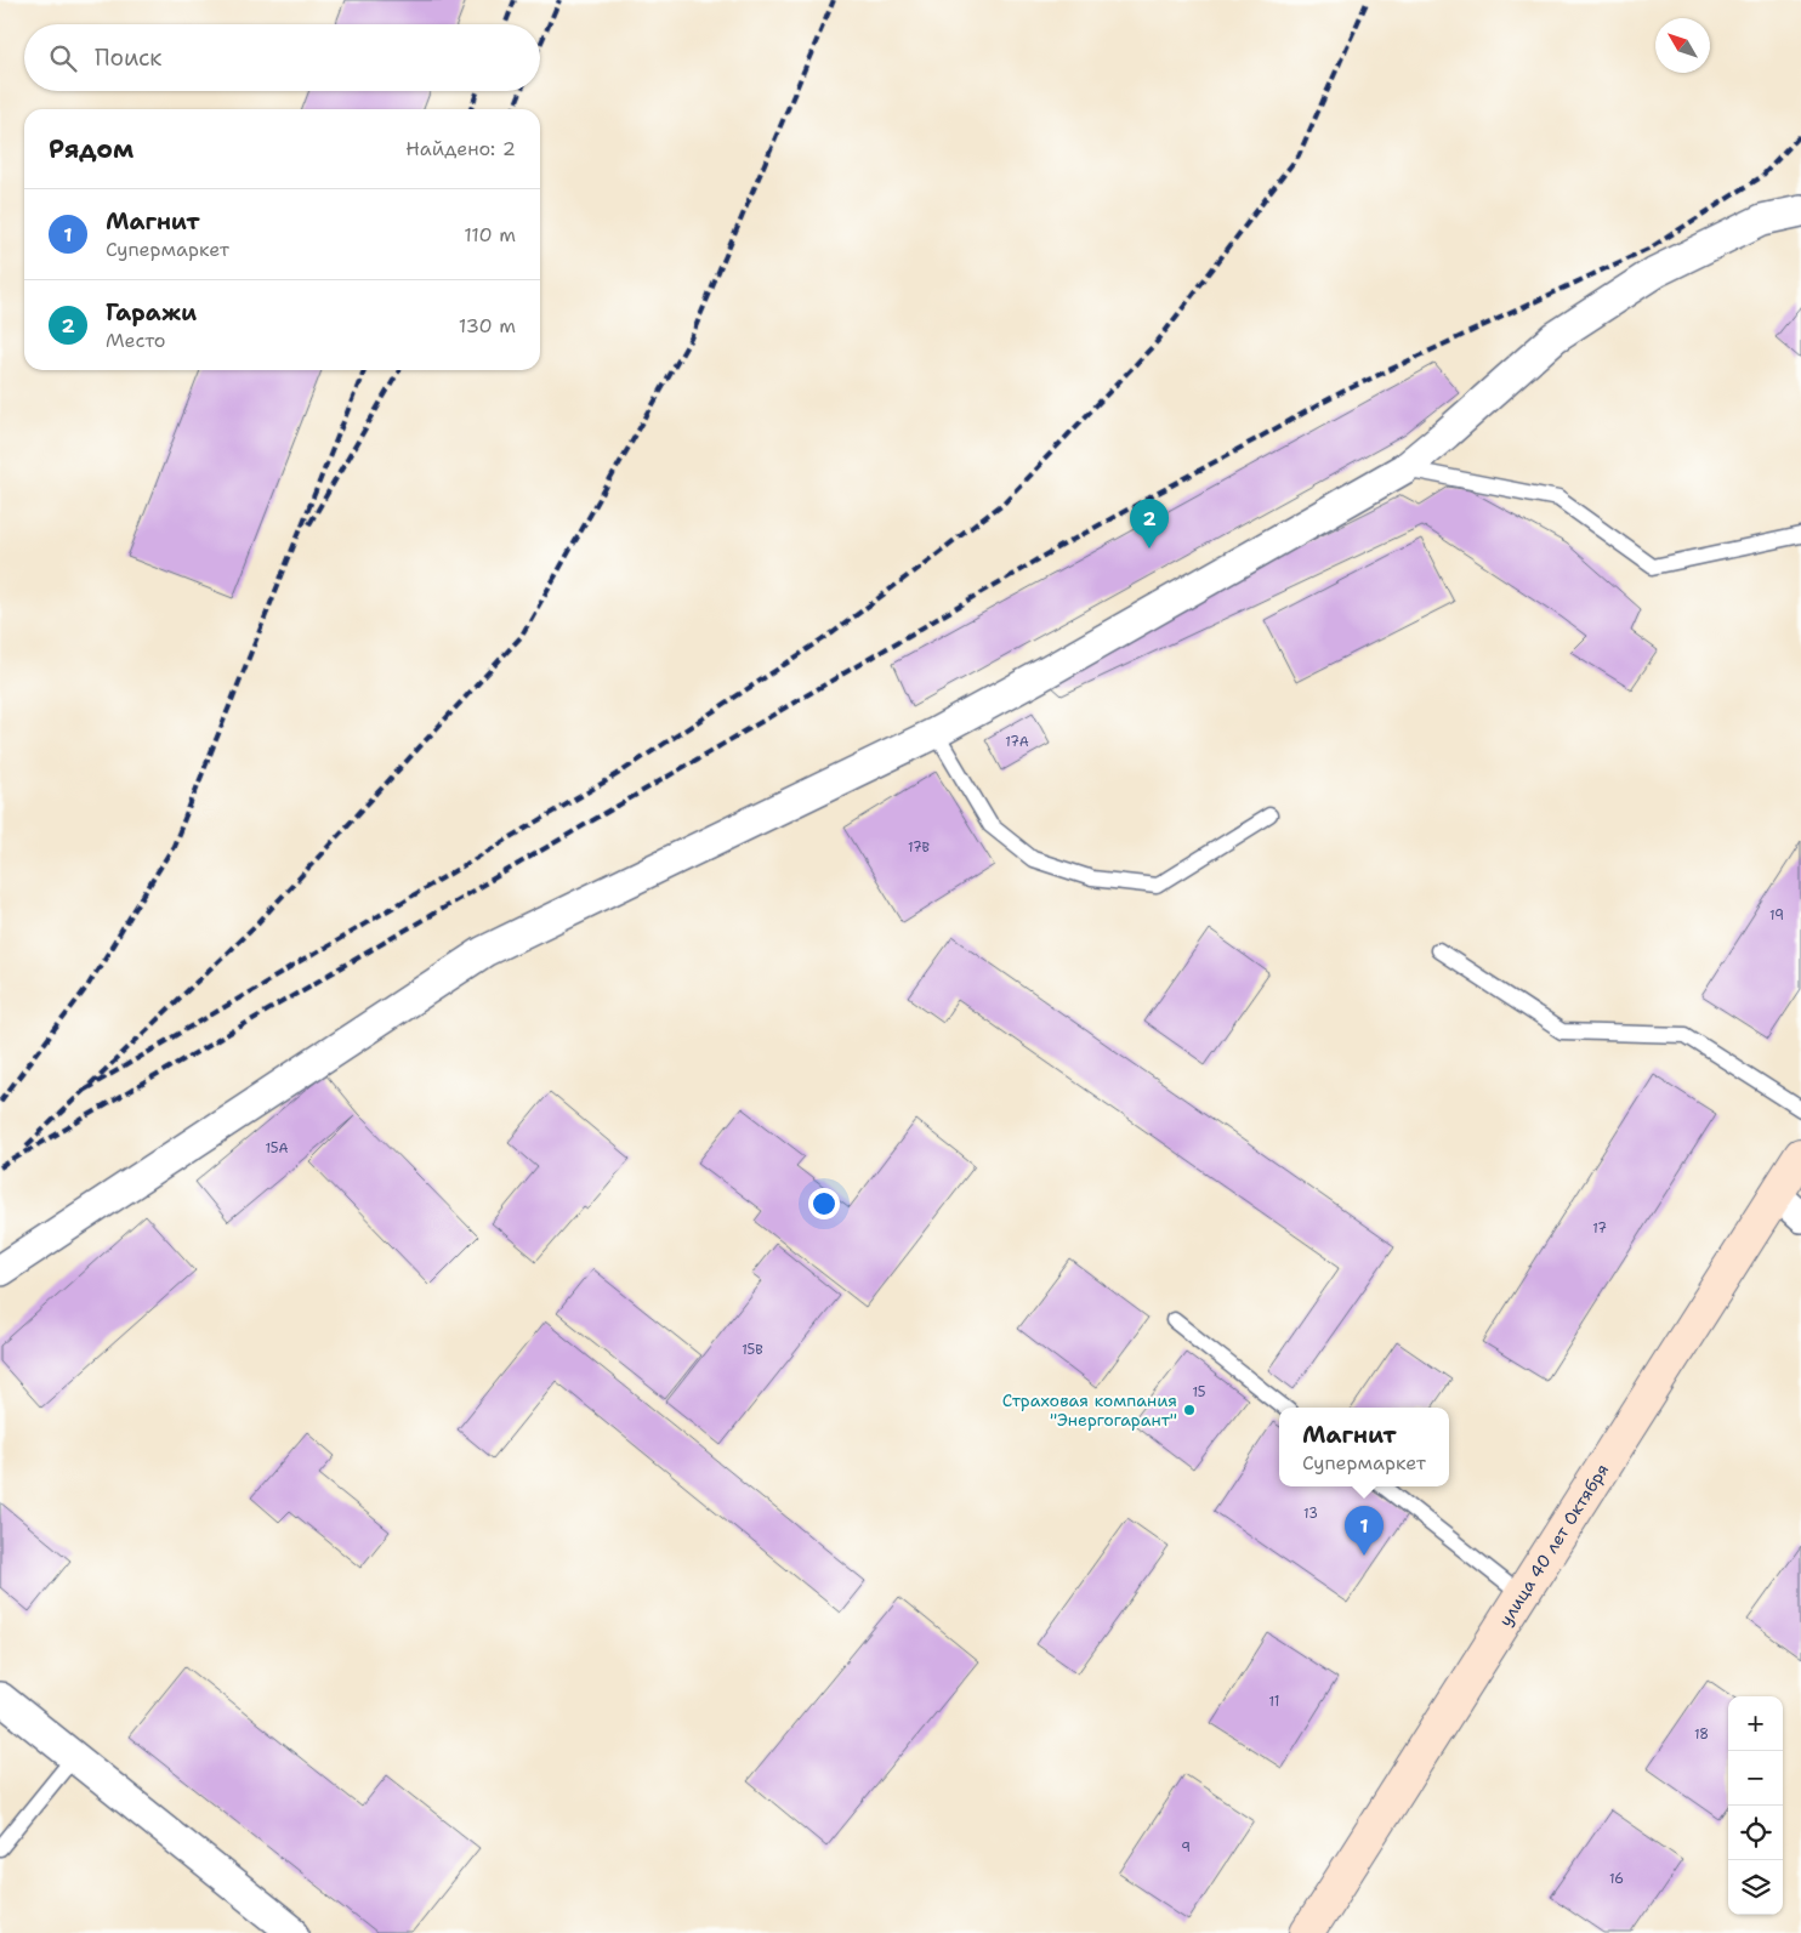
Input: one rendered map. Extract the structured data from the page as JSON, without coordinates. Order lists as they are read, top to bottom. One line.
{"streets":{"main road":["улица 40 лет Октября"]},"places":["Страховая компания \"Энергогарант\""],"house_numbers":["17А","17В","19","15А","17","15В","15","13","11","18","9","16"],"north":"top left","page":{"search":"Поиск","heading":["Рядом","Найдено: 2"],"list":[{"mark":"1","name":"Магнит","note":"Супермаркет","value":"110 m"},{"mark":"2","name":"Гаражи","note":"Место","value":"130 m"}],"pins":["2","1"],"popup":["Магнит","Супермаркет"],"map_buttons":["+","−"]}}
